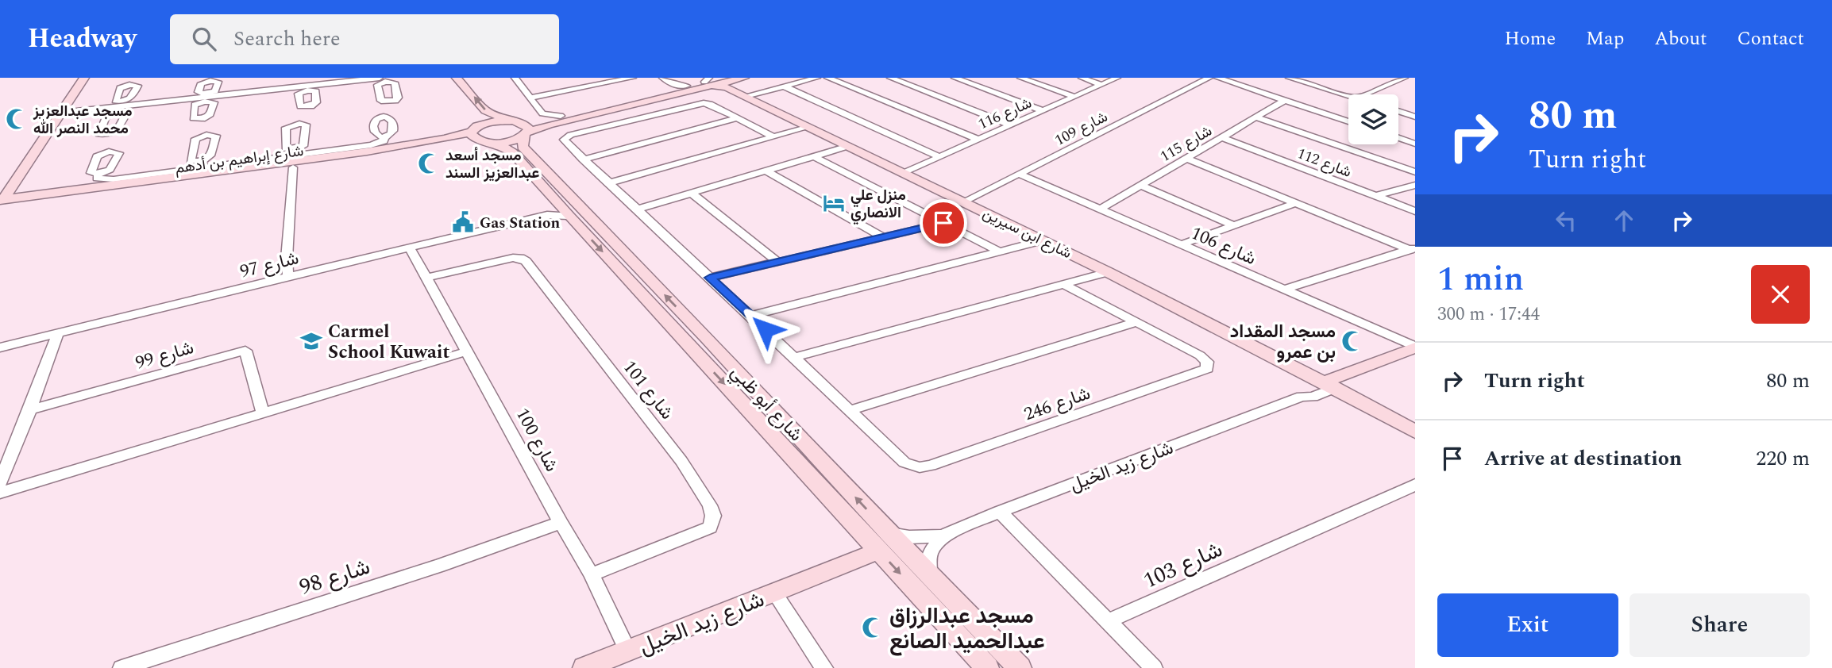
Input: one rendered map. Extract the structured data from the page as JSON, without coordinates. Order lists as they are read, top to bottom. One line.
{"streets":{"street":["شارع 116","شارع 109","شارع 115","شارع إبراهيم بن أدهم","شارع 112","شارع ابن سيرين","شارع 106","شارع 97","شارع 99","شارع 101","شارع أبو ظبي","شارع 246","شارع 100","شارع زيد الخيل","شارع 103","شارع 98"]},"crossings":[["شارع 116","شارع ابن سيرين"],["شارع 109","شارع ابن سيرين"],["شارع 109","شارع 106"],["شارع 115","شارع 112"],["شارع 115","شارع 106"],["شارع إبراهيم بن أدهم","شارع أبو ظبي"],["شارع ابن سيرين","شارع زيد الخيل"],["شارع 106","شارع زيد الخيل"],["شارع 97","شارع أبو ظبي"],["شارع 97","شارع 100"],["شارع 101","شارع 100"],["شارع أبو ظبي","شارع زيد الخيل"],["شارع 100","شارع زيد الخيل"],["شارع 100","شارع 98"]],"places":{"mosque":["مسجد عبدالعزيز محمد النصر الله","مسجد أسعد عبدالعزيز السند","مسجد المقداد بن عمرو","مسجد عبدالرزاق عبدالحميد الصانع"],"hotel":["منزل علي الانصاري"],"public building":["Gas Station"],"school or university":["Carmel School Kuwait"]},"page":{"header":"Headway","search":"Search here","nav":["Home","Map","About","Contact"],"turn":["80 m","Turn right"],"heading":["1 min","300 m · 17:44"],"list":[{"name":"Turn right","value":"80 m"},{"name":"Arrive at destination","value":"220 m"}],"buttons":["Exit","Share"]}}
